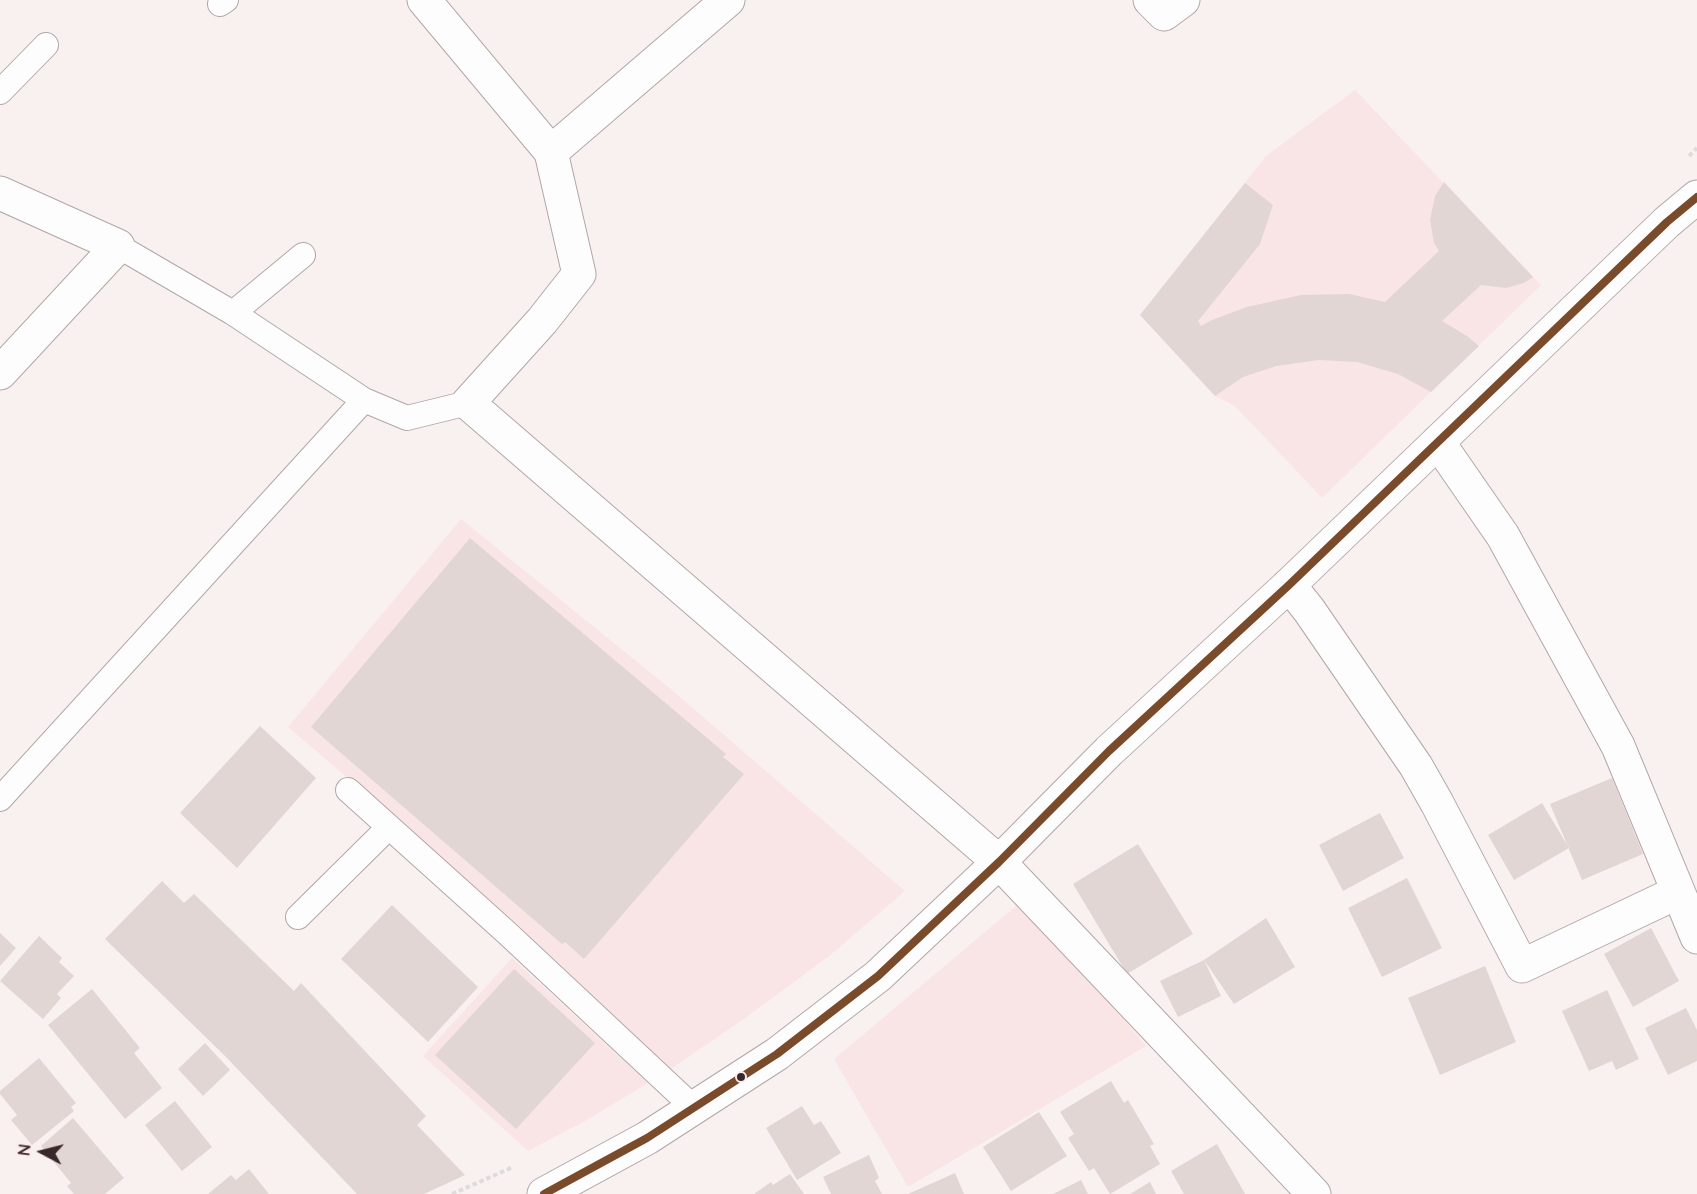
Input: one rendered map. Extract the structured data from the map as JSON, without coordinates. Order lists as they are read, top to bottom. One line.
{"north":"left"}
